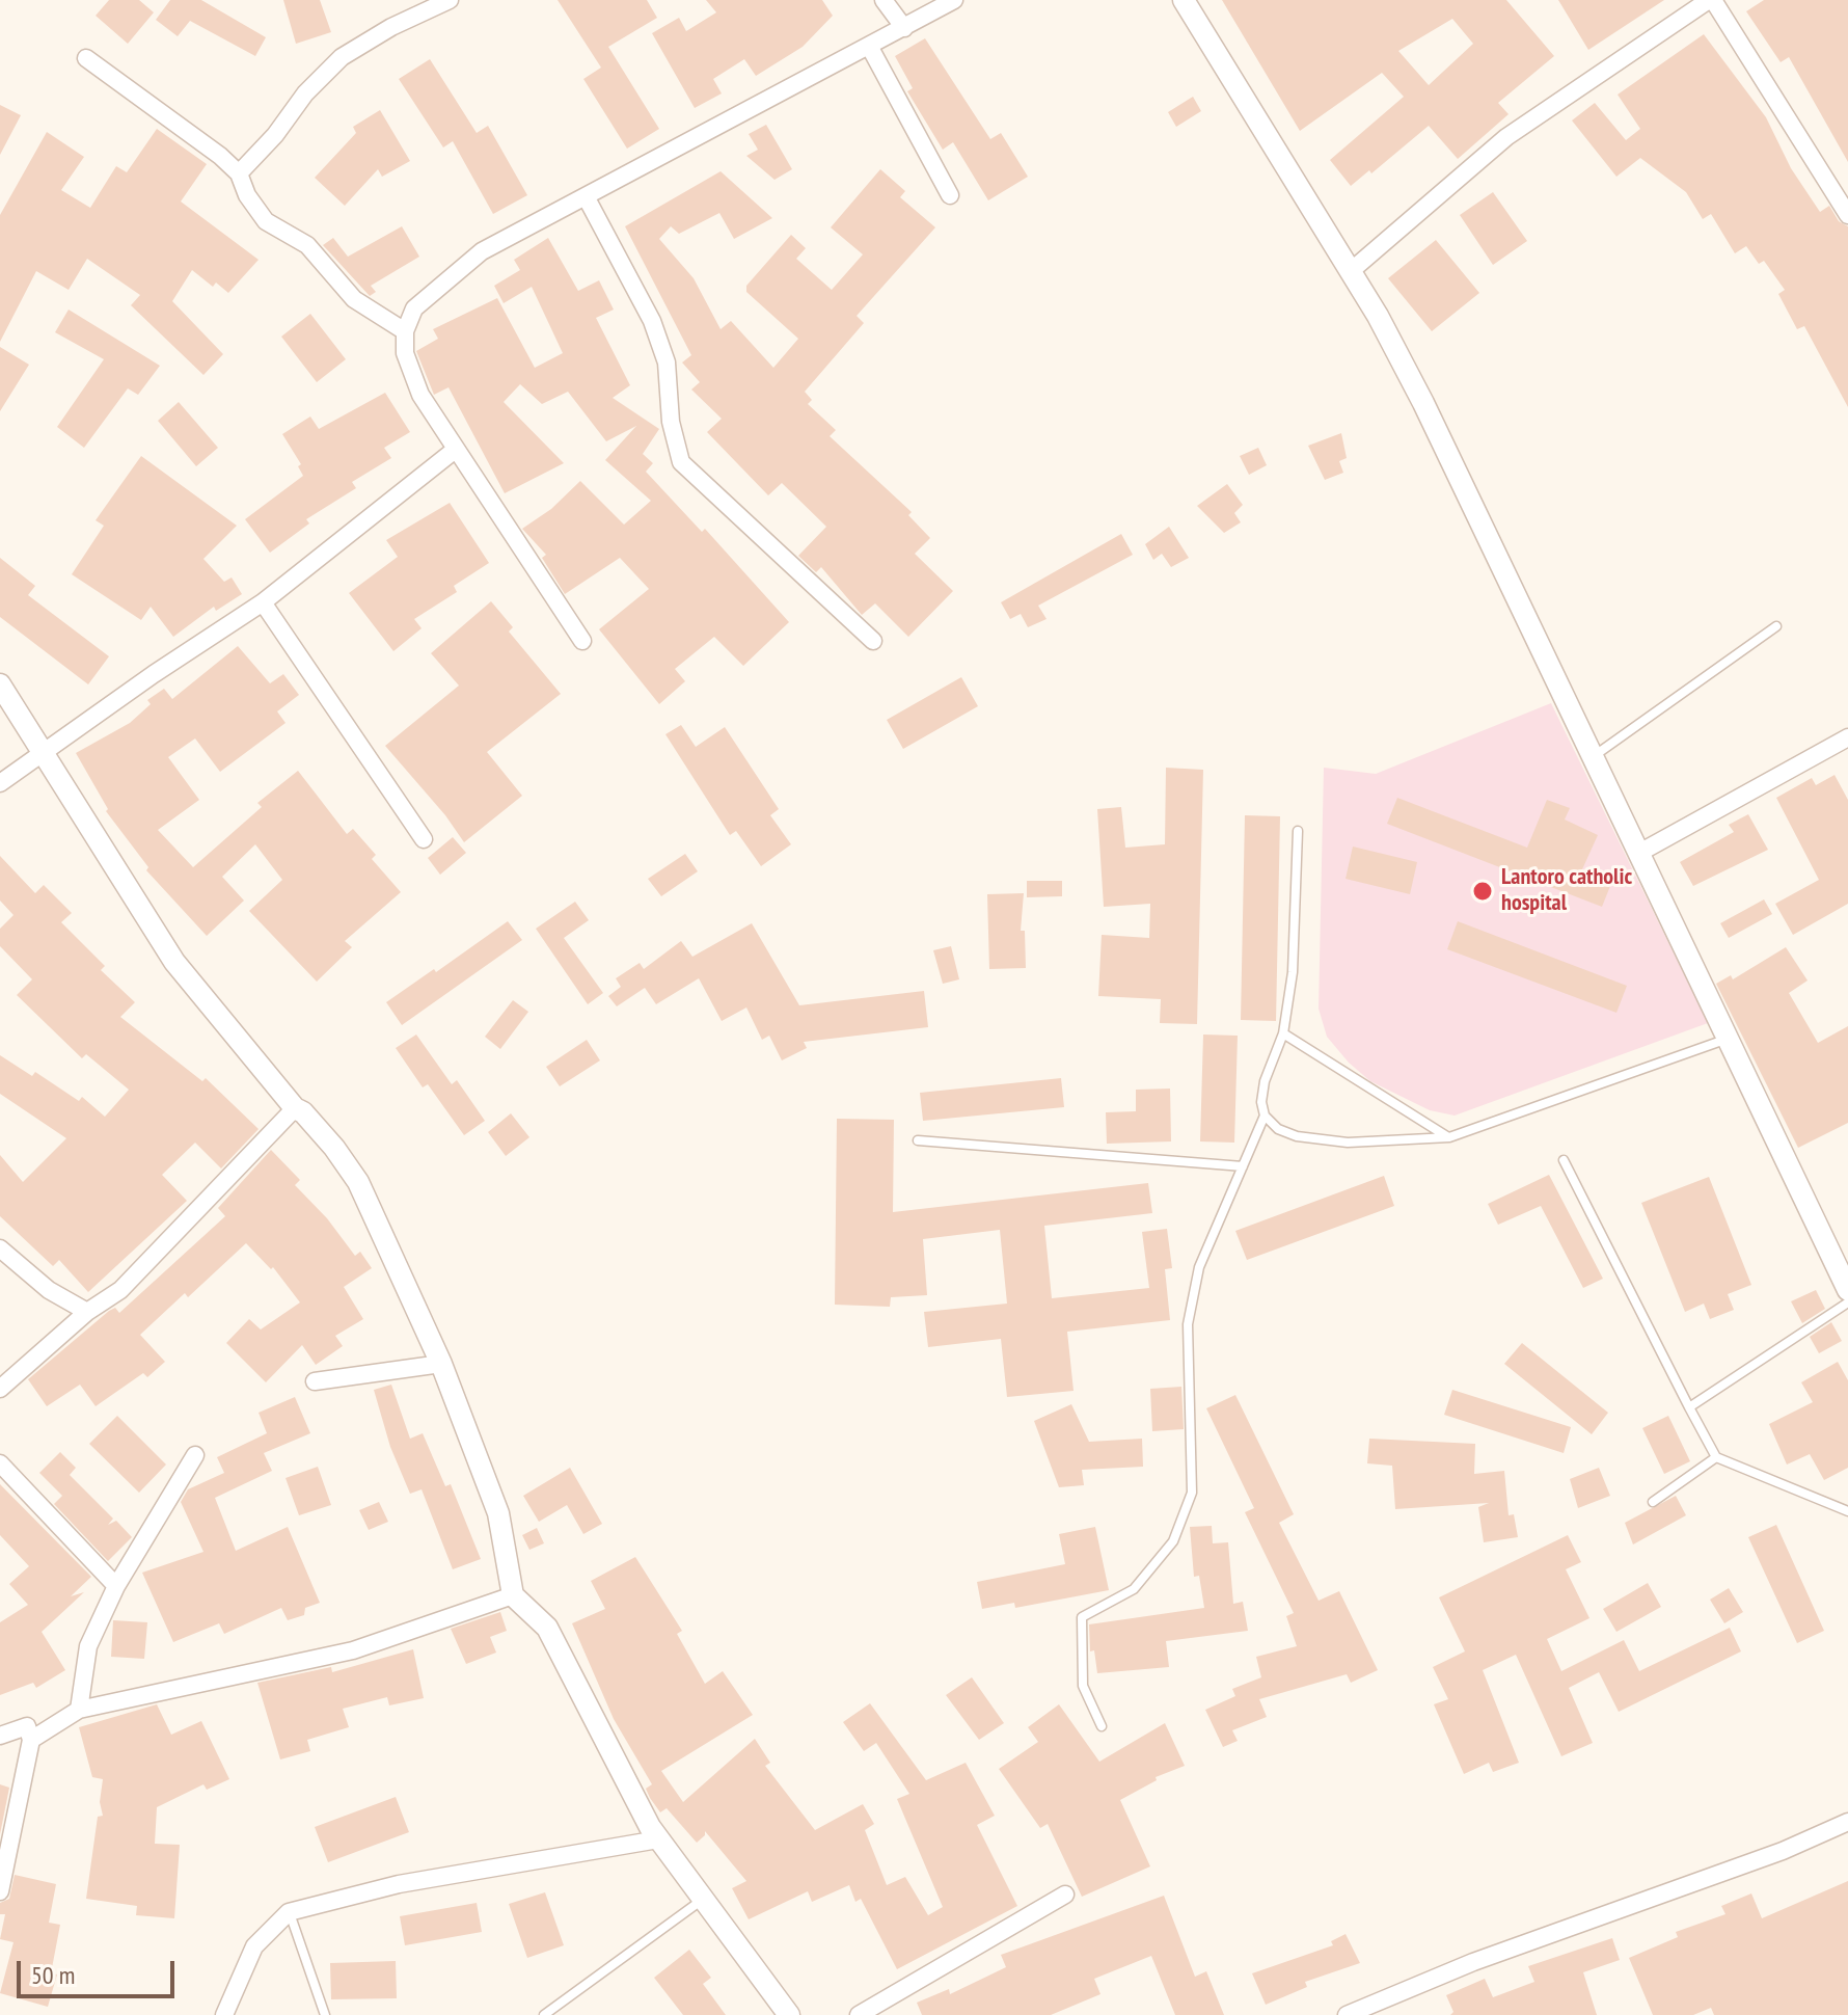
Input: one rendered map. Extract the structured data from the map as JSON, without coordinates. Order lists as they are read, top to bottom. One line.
{"places":["Lantoro catholic hospital"],"scale_bar":"50 m"}
